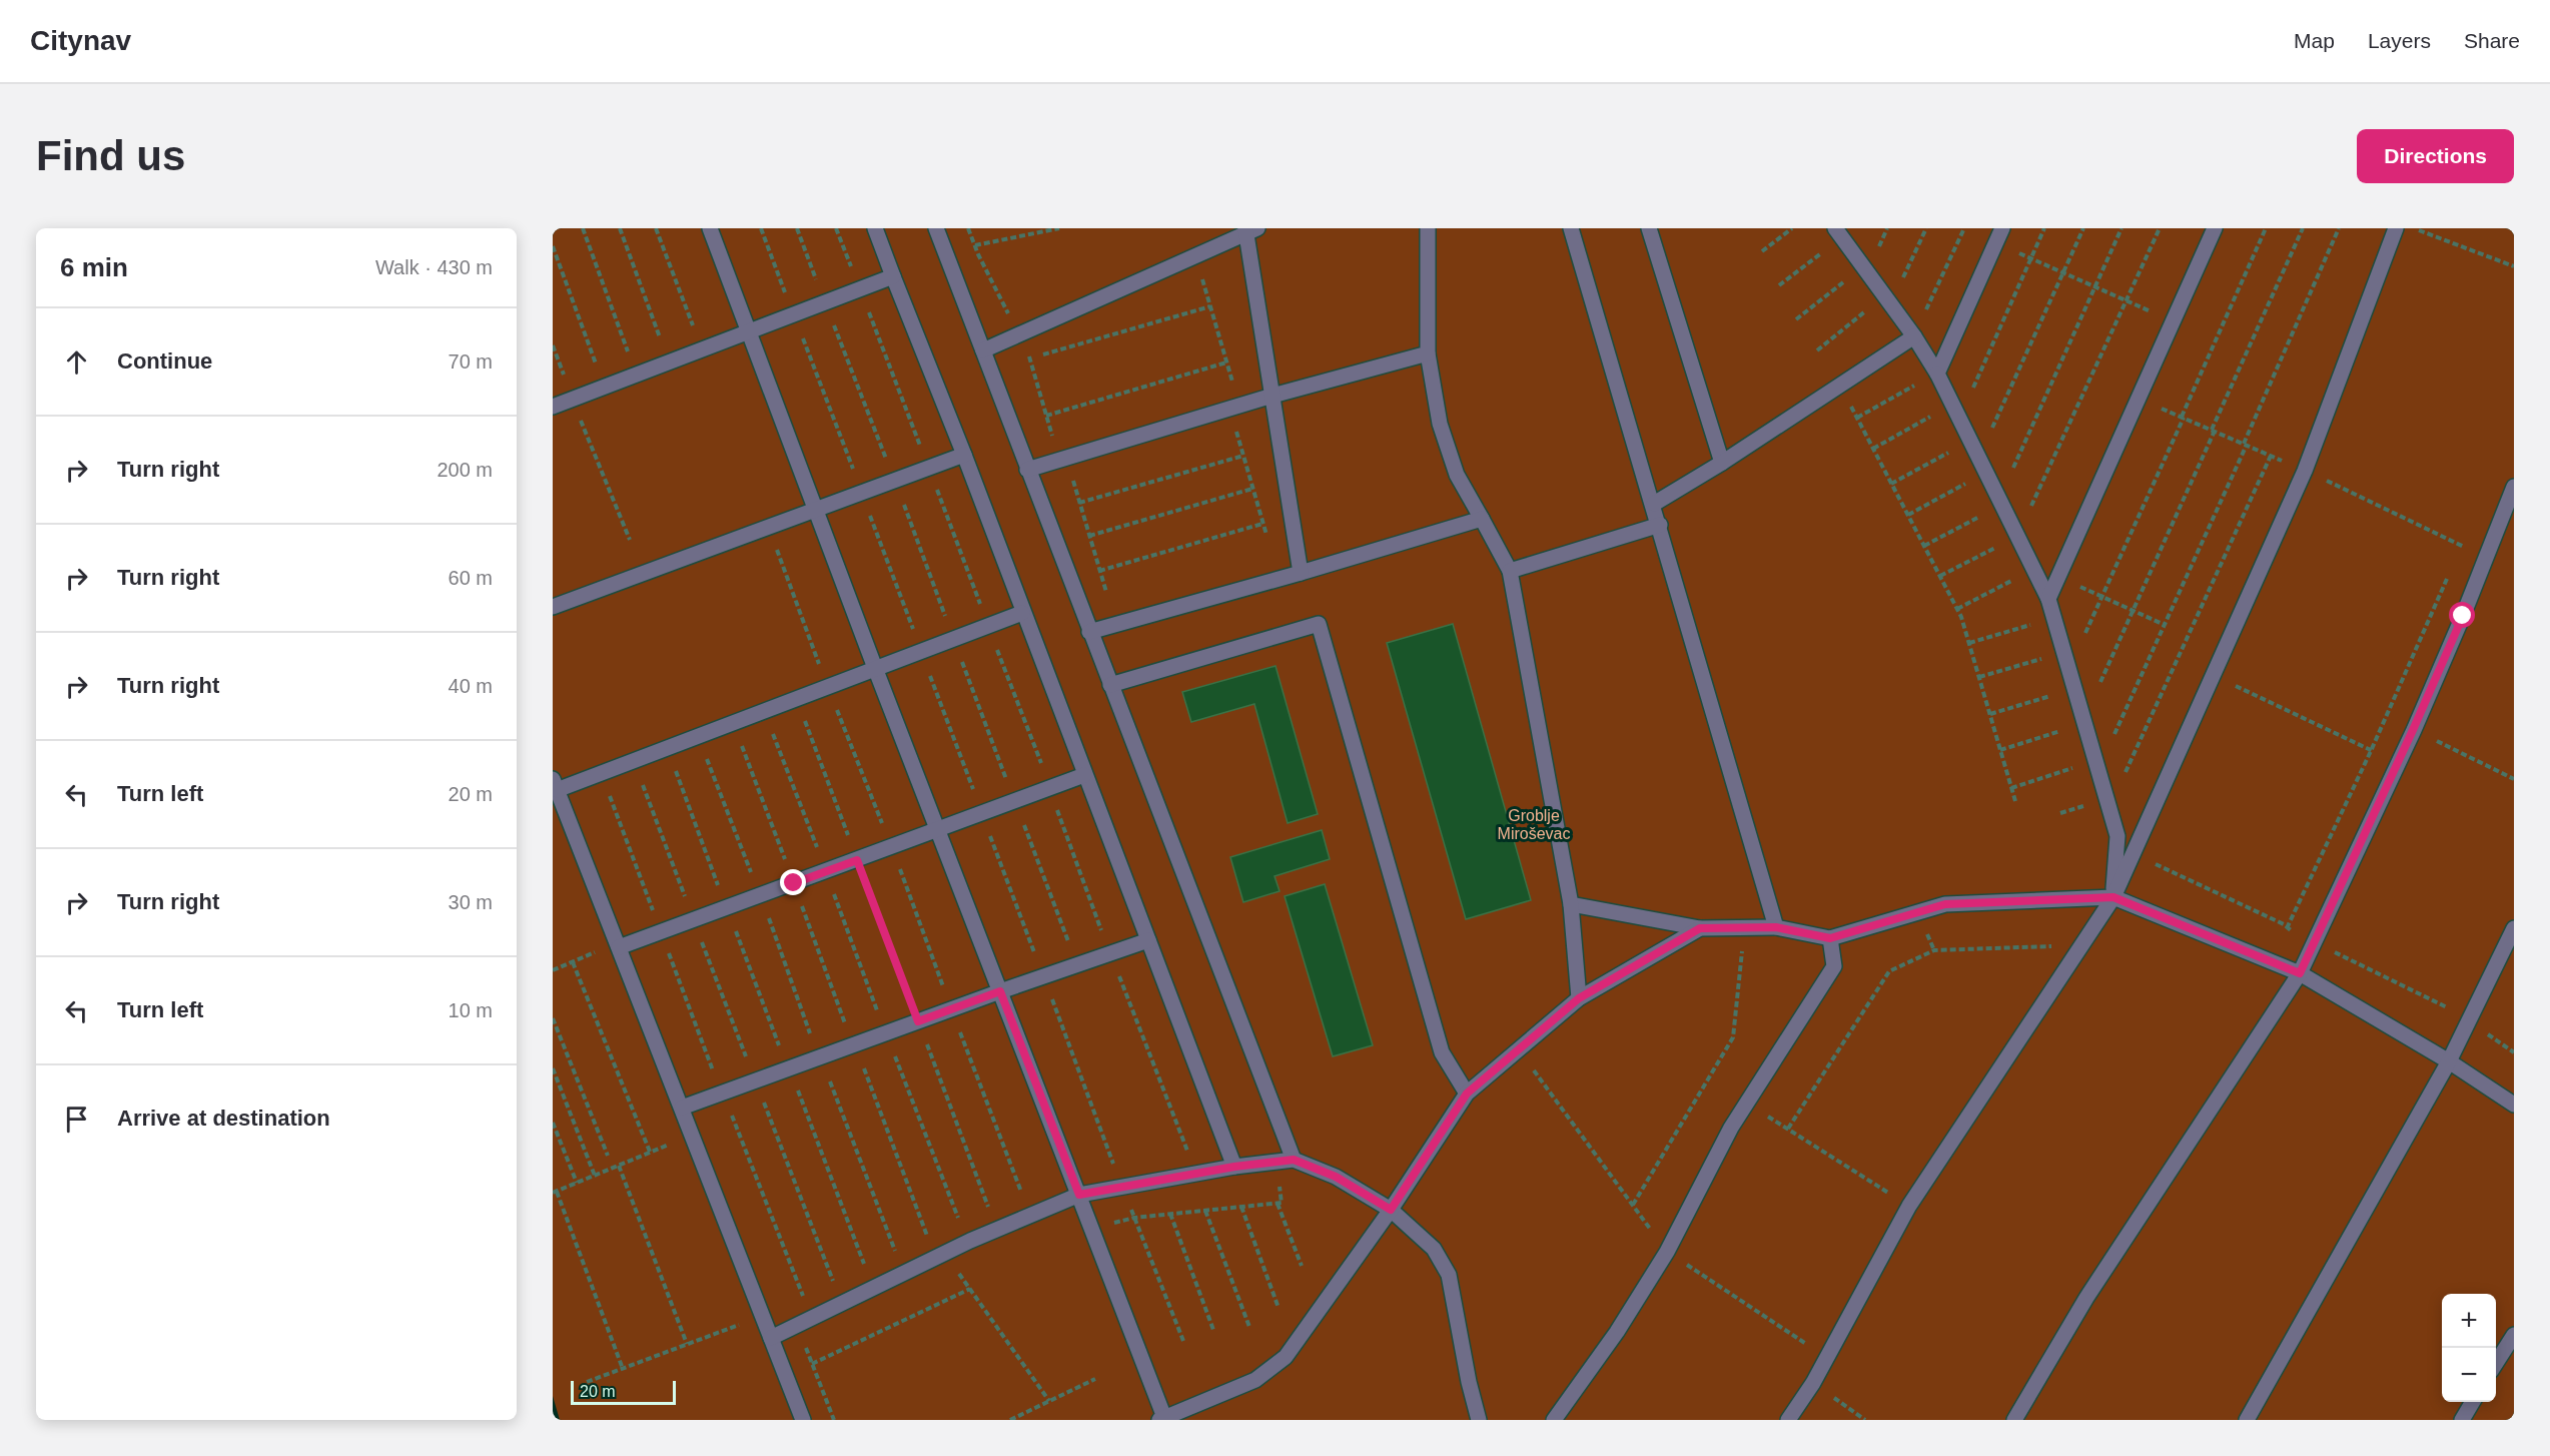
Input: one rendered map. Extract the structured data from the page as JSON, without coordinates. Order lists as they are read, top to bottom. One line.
{"parks":["Groblje Miroševac"],"scale_bar":"20 m","page":{"header":"Citynav","nav":["Map","Layers","Share"],"buttons":"Directions","title":"Find us","heading":["6 min","Walk · 430 m"],"list":[["Continue","70 m"],["Turn right","200 m"],["Turn right","60 m"],["Turn right","40 m"],["Turn left","20 m"],["Turn right","30 m"],["Turn left","10 m"],"Arrive at destination"],"map_buttons":["+","−"],"scale":"20 m"}}
